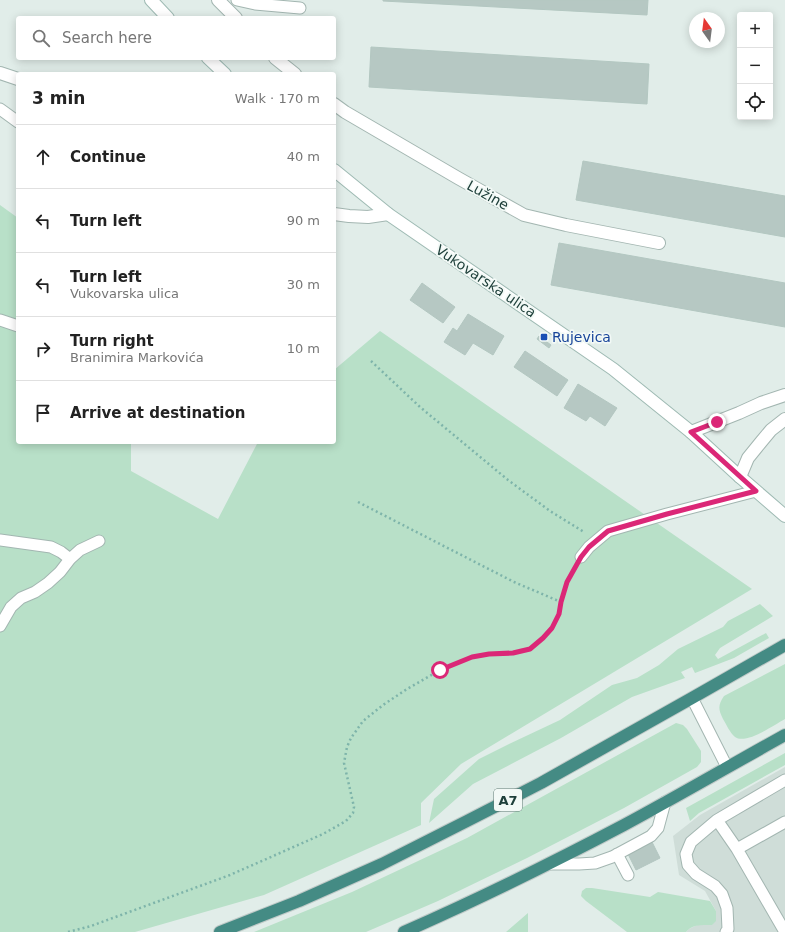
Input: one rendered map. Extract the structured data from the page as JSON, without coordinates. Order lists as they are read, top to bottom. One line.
{"streets":{"highway":["A7"],"street":["Lužine","Vukovarska ulica"]},"places":{"transit":["Rujevica"]},"north":"top","page":{"map_buttons":["+","−"],"search":"Search here","heading":["3 min","Walk · 170 m"],"list":[["Continue","40 m"],["Turn left","90 m"],["Turn left","Vukovarska ulica","30 m"],["Turn right","Branimira Markovića","10 m"],"Arrive at destination"]}}
